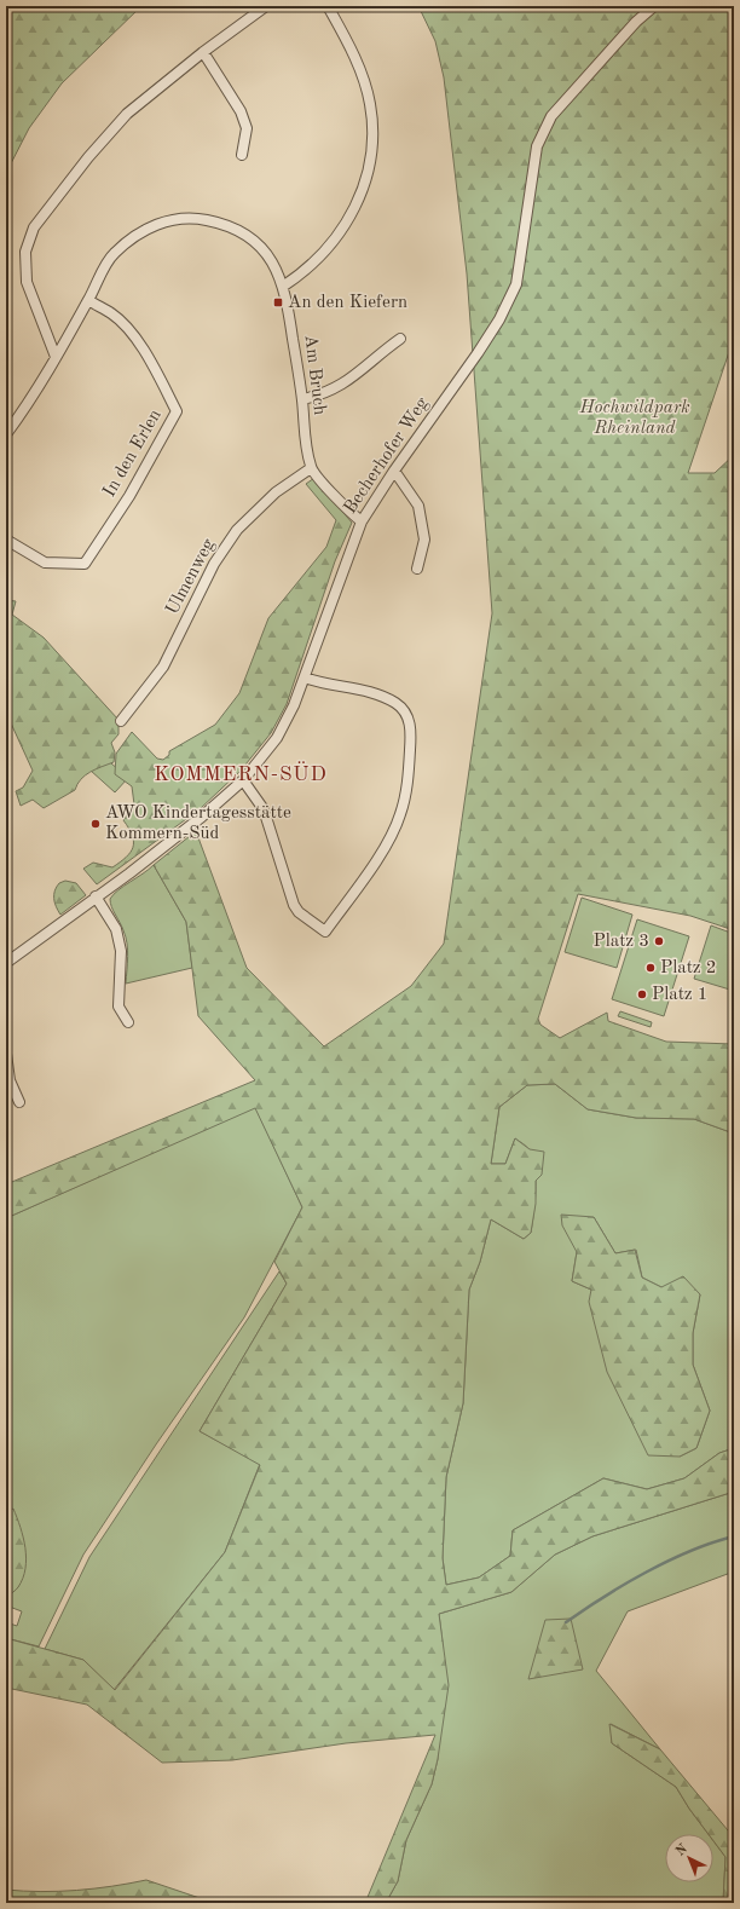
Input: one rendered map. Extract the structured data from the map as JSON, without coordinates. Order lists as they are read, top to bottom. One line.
{"streets":{"street":["Am Bruch","In den Erlen","Becherhofer Weg","Ulmenweg"]},"crossings":[["Am Bruch","In den Erlen"],["Am Bruch","Ulmenweg"]],"districts":["KOMMERN-SÜD"],"parks":["Hochwildpark Rheinland"],"places":{"transit":["An den Kiefern"],"other":["AWO Kindertagesstätte Kommern-Süd","Platz 3","Platz 2","Platz 1"]},"north":"top left"}
